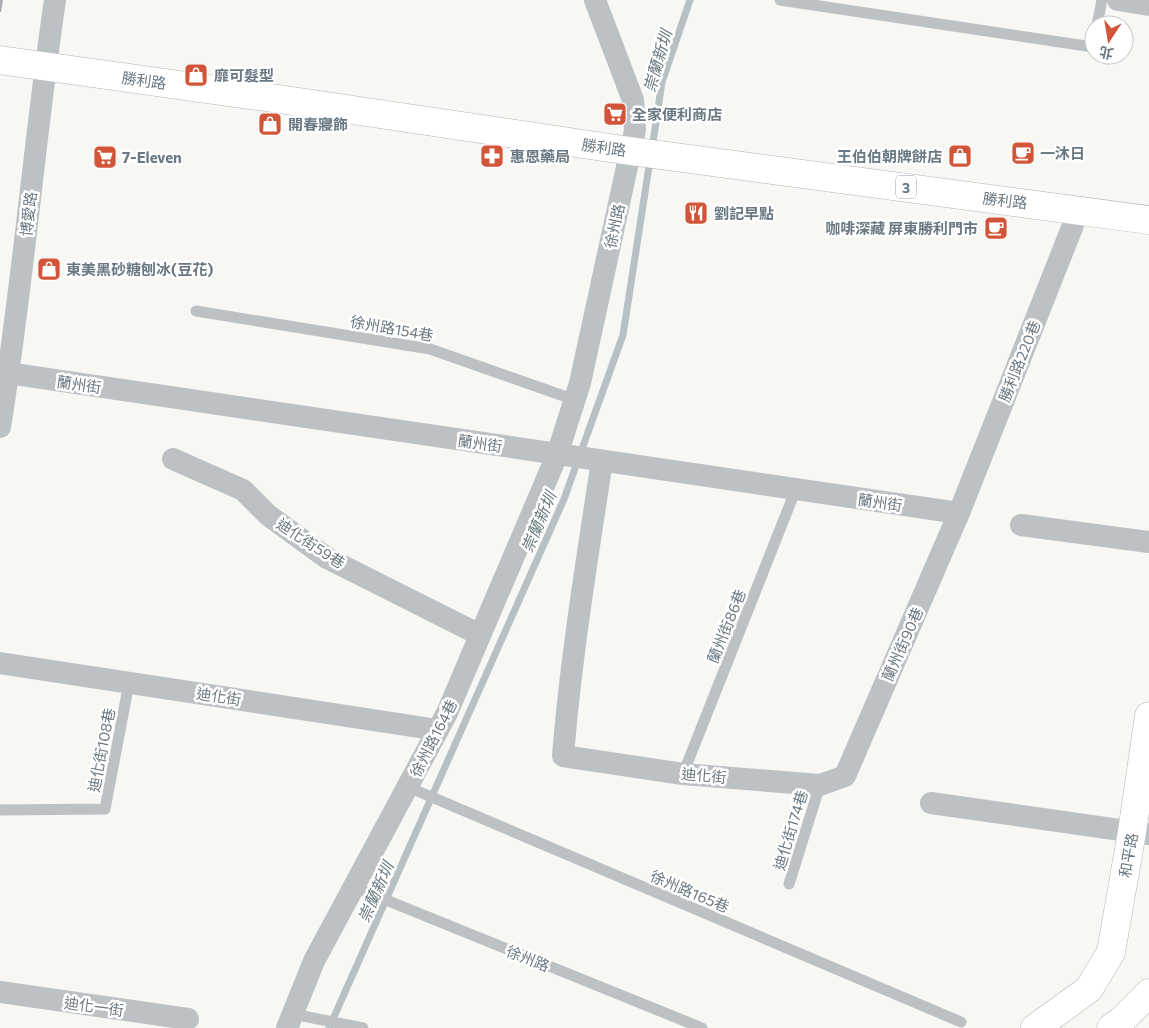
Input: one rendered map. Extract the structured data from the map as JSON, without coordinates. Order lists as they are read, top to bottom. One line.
{"streets":{"main road":["勝利路","3","和平路"],"street":["博愛路","徐州路","勝利路220巷","蘭州街","迪化街59巷","蘭州街90巷","迪化街","徐州路164巷","迪化一街"],"lane":["徐州路154巷","蘭州街86巷","迪化街108巷","迪化街174巷","徐州路165巷"]},"crossings":[["勝利路","博愛路"],["勝利路","徐州路"],["勝利路","勝利路220巷"],["博愛路","蘭州街"],["徐州路","徐州路154巷"],["徐州路","蘭州街"],["徐州路","徐州路164巷"],["勝利路220巷","蘭州街"],["勝利路220巷","蘭州街90巷"],["蘭州街","蘭州街86巷"],["蘭州街","蘭州街90巷"],["蘭州街","迪化街"],["蘭州街","徐州路164巷"],["迪化街59巷","徐州路164巷"],["蘭州街86巷","迪化街"],["蘭州街90巷","迪化街"],["迪化街","徐州路164巷"],["迪化街","迪化街108巷"],["迪化街","迪化街174巷"],["徐州路164巷","徐州路165巷"]],"water":["崇蘭新圳"],"places":{"shop":["靡可髮型","開春寢飾","王伯伯朝牌餅店","東美黑砂糖刨冰(豆花)"],"supermarket":["全家便利商店","7-Eleven"],"cafe":["一沐日","咖啡深藏 屏東勝利門市"],"pharmacy":["惠恩藥局"],"restaurant":["劉記早點"]},"north":"bottom"}
